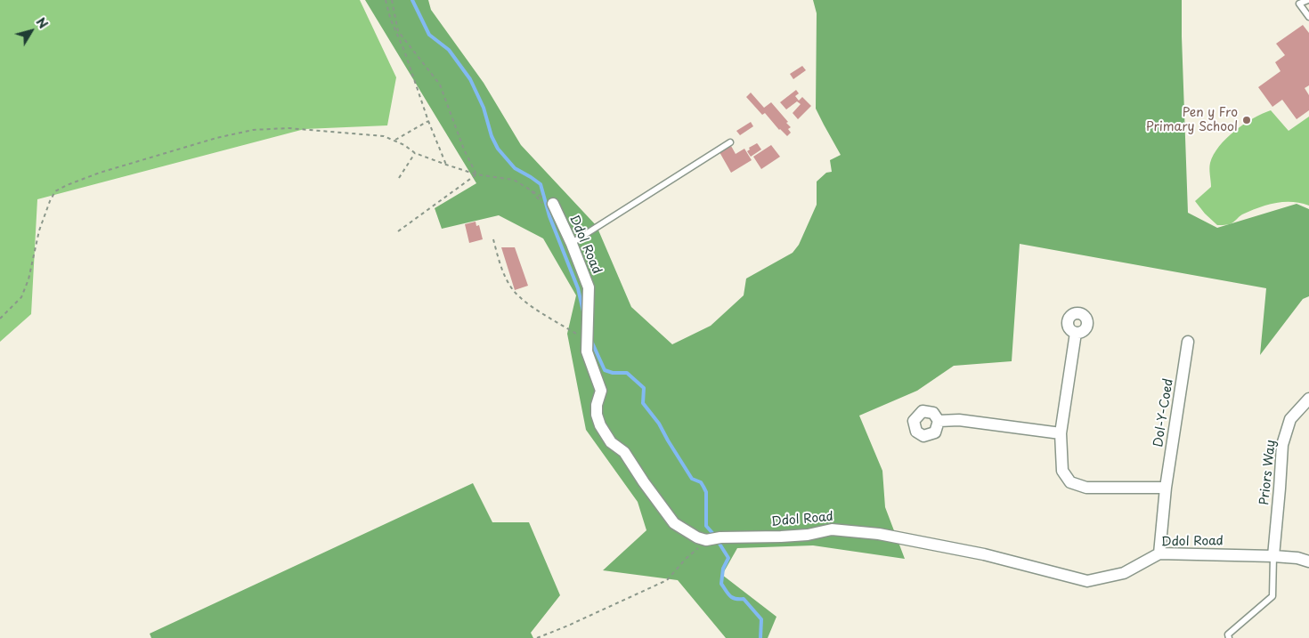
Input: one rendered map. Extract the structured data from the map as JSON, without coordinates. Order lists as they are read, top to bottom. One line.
{"streets":{"street":["Ddol Road","Dol-Y-Coed","Priors Way"]},"crossings":[["Ddol Road","Dol-Y-Coed"],["Ddol Road","Priors Way"]],"places":["Pen y Fro Primary School"],"north":"top right"}
